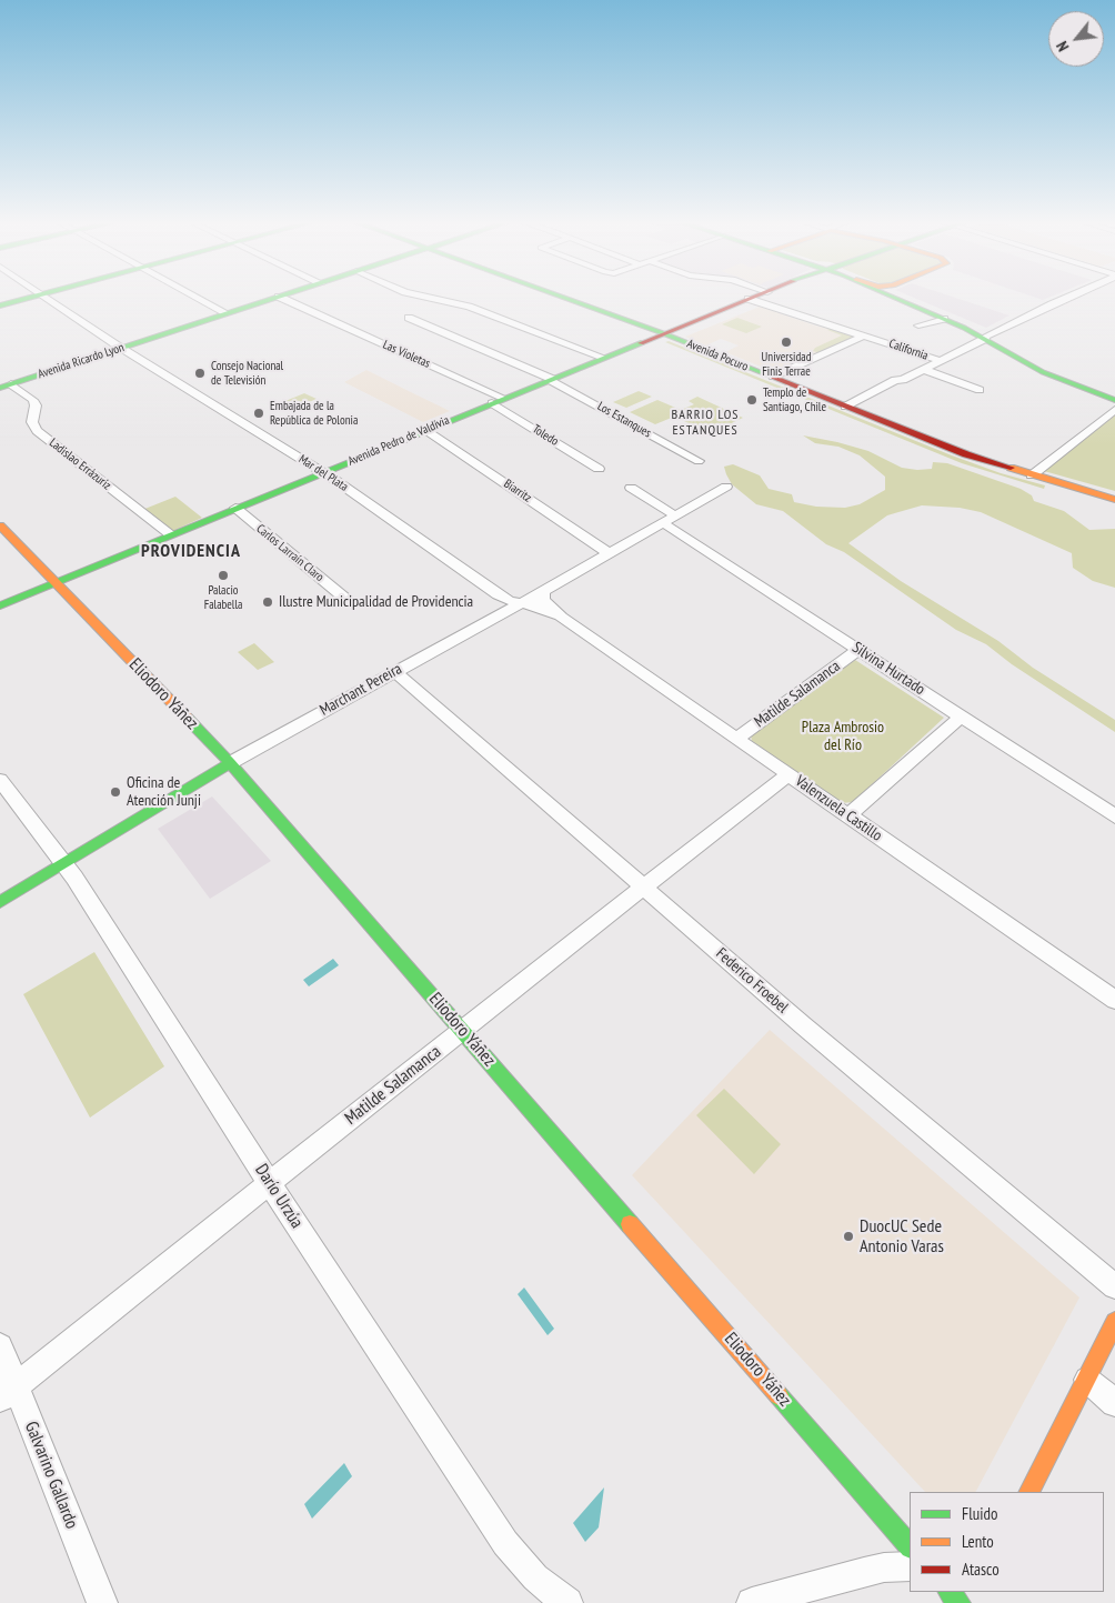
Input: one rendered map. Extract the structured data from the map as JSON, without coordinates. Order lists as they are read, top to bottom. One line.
{"streets":{"main road":["Avenida Pocuro","Avenida Ricardo Lyon","Avenida Pedro de Valdivia","Marchant Pereira","Eliodoro Yáñez"],"street":["California","Las Violetas","Los Estanques","Toledo","Ladislao Errázuriz","Mar del Plata","Biarritz","Carlos Larraín Claro","Silvina Hurtado","Matilde Salamanca","Valenzuela Castillo","Federico Froebel","Darío Urzúa","Galvarino Gallardo"]},"crossings":[["California","Avenida Pedro de Valdivia"],["Las Violetas","Avenida Ricardo Lyon"],["Las Violetas","Toledo"],["Las Violetas","Avenida Pedro de Valdivia"],["Avenida Pocuro","Avenida Pedro de Valdivia"],["Avenida Ricardo Lyon","Ladislao Errázuriz"],["Avenida Ricardo Lyon","Mar del Plata"],["Los Estanques","Avenida Pedro de Valdivia"],["Toledo","Avenida Pedro de Valdivia"],["Avenida Pedro de Valdivia","Ladislao Errázuriz"],["Avenida Pedro de Valdivia","Mar del Plata"],["Avenida Pedro de Valdivia","Biarritz"],["Avenida Pedro de Valdivia","Carlos Larraín Claro"],["Avenida Pedro de Valdivia","Eliodoro Yáñez"],["Mar del Plata","Marchant Pereira"],["Mar del Plata","Valenzuela Castillo"],["Biarritz","Marchant Pereira"],["Silvina Hurtado","Marchant Pereira"],["Silvina Hurtado","Matilde Salamanca"],["Marchant Pereira","Eliodoro Yáñez"],["Marchant Pereira","Valenzuela Castillo"],["Marchant Pereira","Federico Froebel"],["Marchant Pereira","Darío Urzúa"],["Eliodoro Yáñez","Matilde Salamanca"],["Matilde Salamanca","Valenzuela Castillo"],["Matilde Salamanca","Federico Froebel"],["Matilde Salamanca","Darío Urzúa"],["Matilde Salamanca","Galvarino Gallardo"]],"districts":["BARRIO LOS ESTANQUES","PROVIDENCIA"],"parks":["Plaza Ambrosio del Río"],"places":["Universidad Finis Terrae","Consejo Nacional de Televisión","Templo de Santiago, Chile","Embajada de la República de Polonia","Palacio Falabella","Ilustre Municipalidad de Providencia","Oficina de Atención Junji","DuocUC Sede Antonio Varas"],"legend":["Fluido","Lento","Atasco"],"north":"bottom left"}
